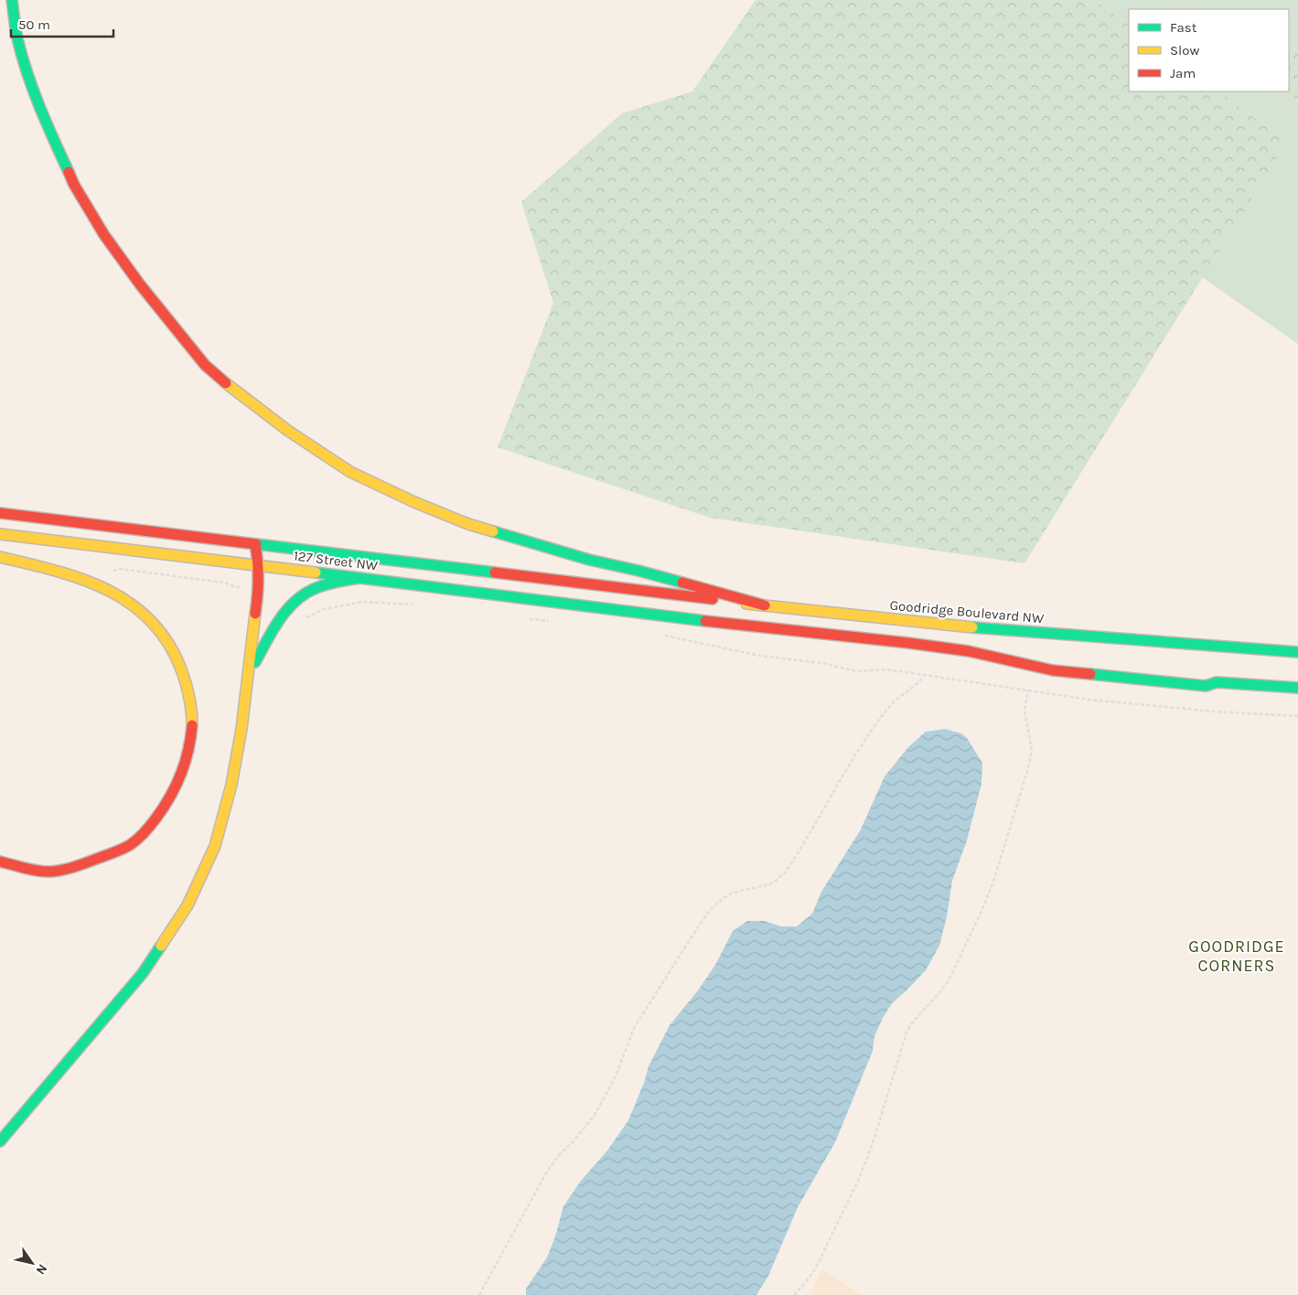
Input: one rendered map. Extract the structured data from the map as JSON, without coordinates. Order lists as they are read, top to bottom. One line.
{"streets":{"main road":["127 Street NW","Goodridge Boulevard NW"]},"crossings":[["127 Street NW","Goodridge Boulevard NW"]],"districts":["GOODRIDGE CORNERS"],"legend":["Fast","Slow","Jam"],"scale_bar":"50 m","north":"bottom right"}
